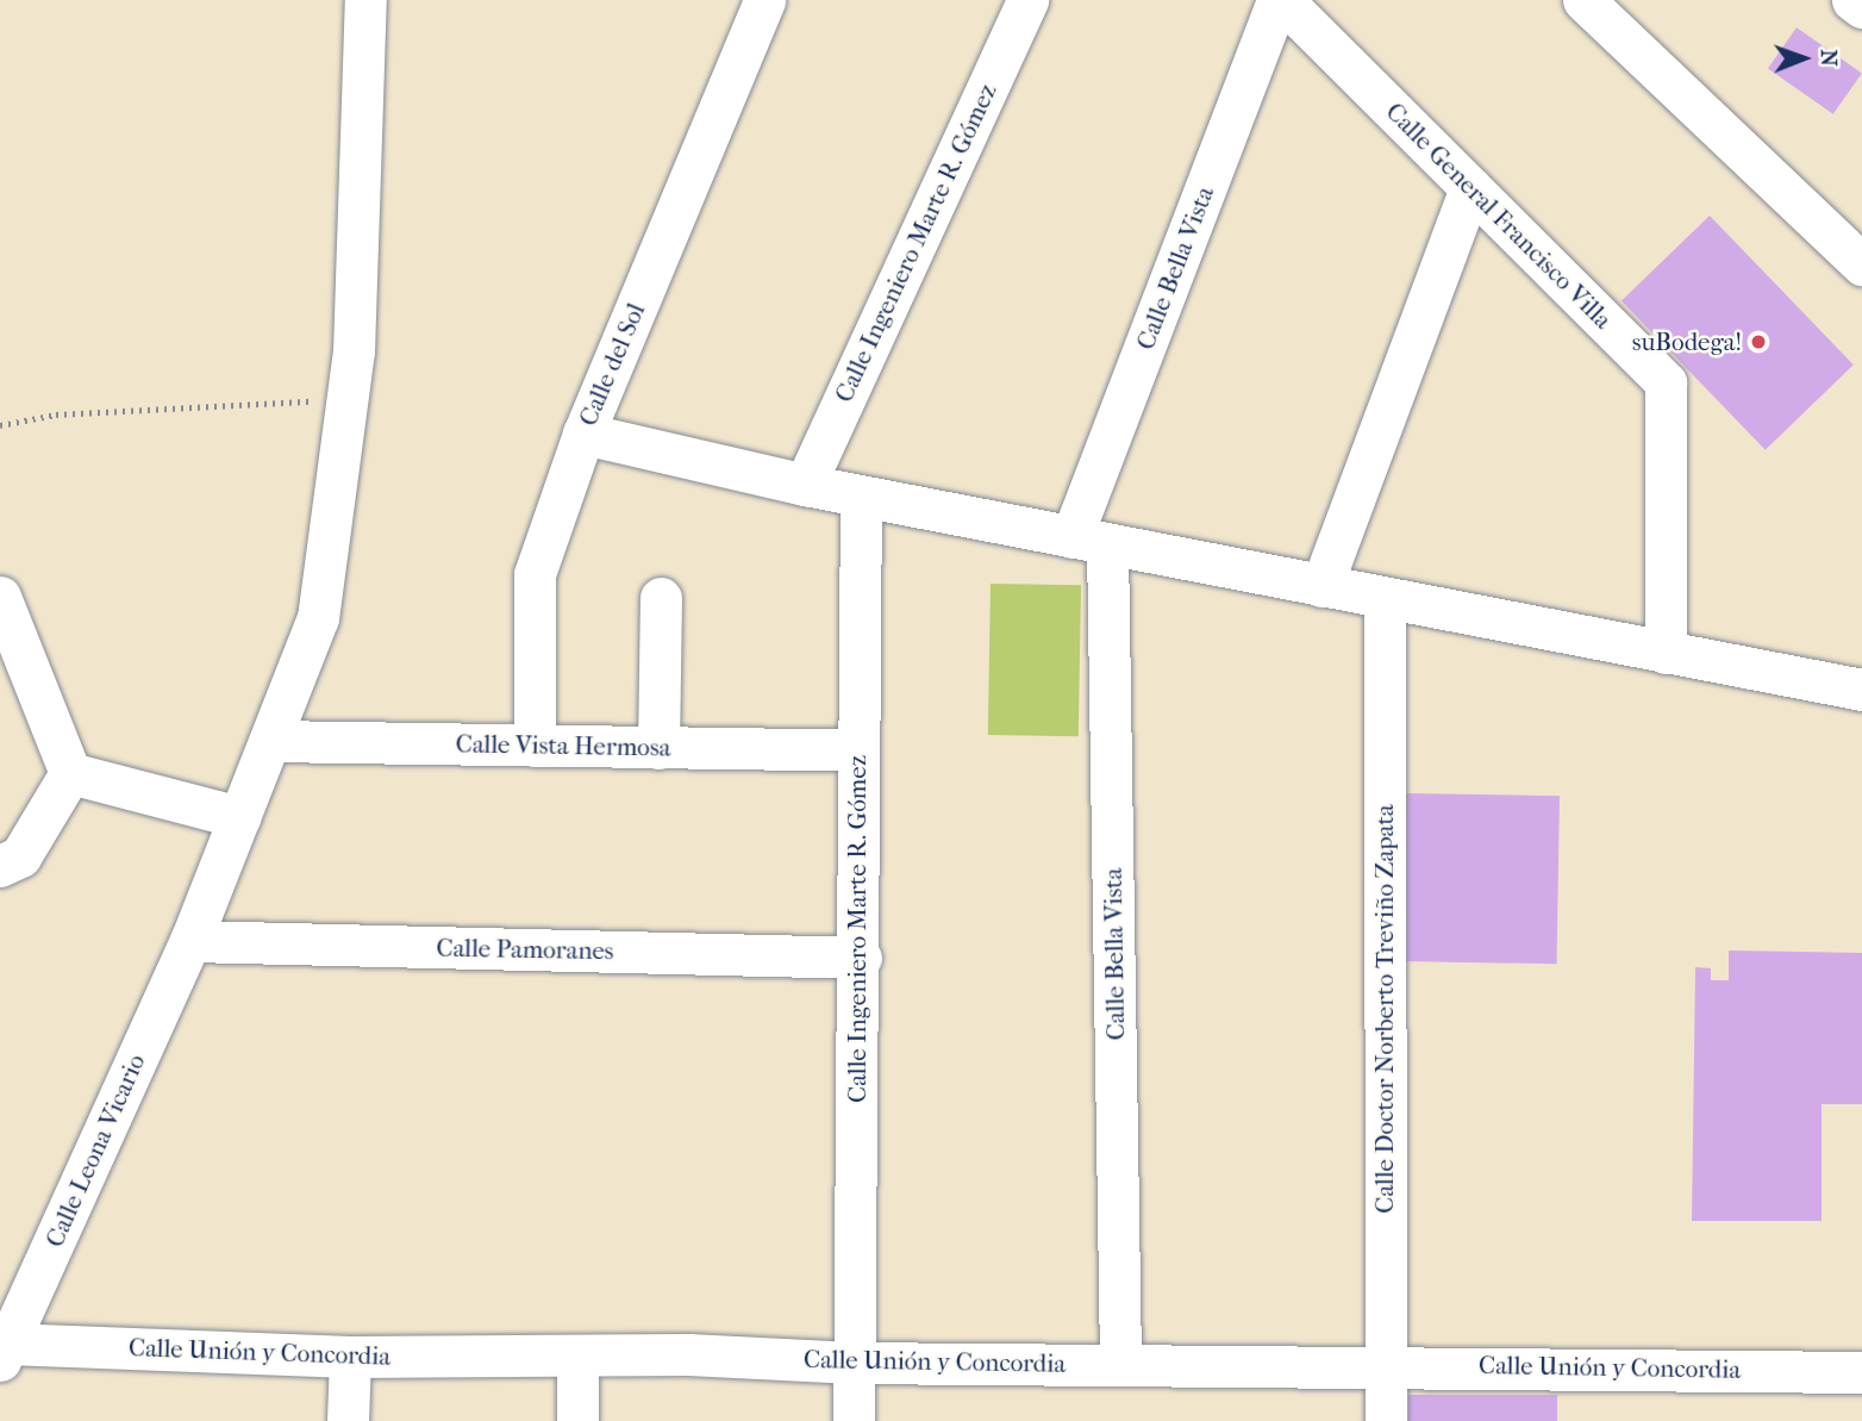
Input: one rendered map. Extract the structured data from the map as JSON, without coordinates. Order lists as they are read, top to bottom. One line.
{"streets":{"street":["Calle General Francisco Villa","Calle Ingeniero Marte R. Gómez","Calle Bella Vista","Calle del Sol","Calle Vista Hermosa","Calle Pamoranes","Calle Doctor Norberto Treviño Zapata","Calle Leona Vicario","Calle Unión y Concordia"]},"crossings":[["Calle General Francisco Villa","Calle Bella Vista"],["Calle Ingeniero Marte R. Gómez","Calle Vista Hermosa"],["Calle Ingeniero Marte R. Gómez","Calle Pamoranes"],["Calle Ingeniero Marte R. Gómez","Calle Unión y Concordia"],["Calle Bella Vista","Calle Unión y Concordia"],["Calle del Sol","Calle Vista Hermosa"],["Calle Vista Hermosa","Calle Leona Vicario"],["Calle Pamoranes","Calle Leona Vicario"],["Calle Doctor Norberto Treviño Zapata","Calle Unión y Concordia"],["Calle Leona Vicario","Calle Unión y Concordia"]],"places":["suBodega!"],"north":"right"}
